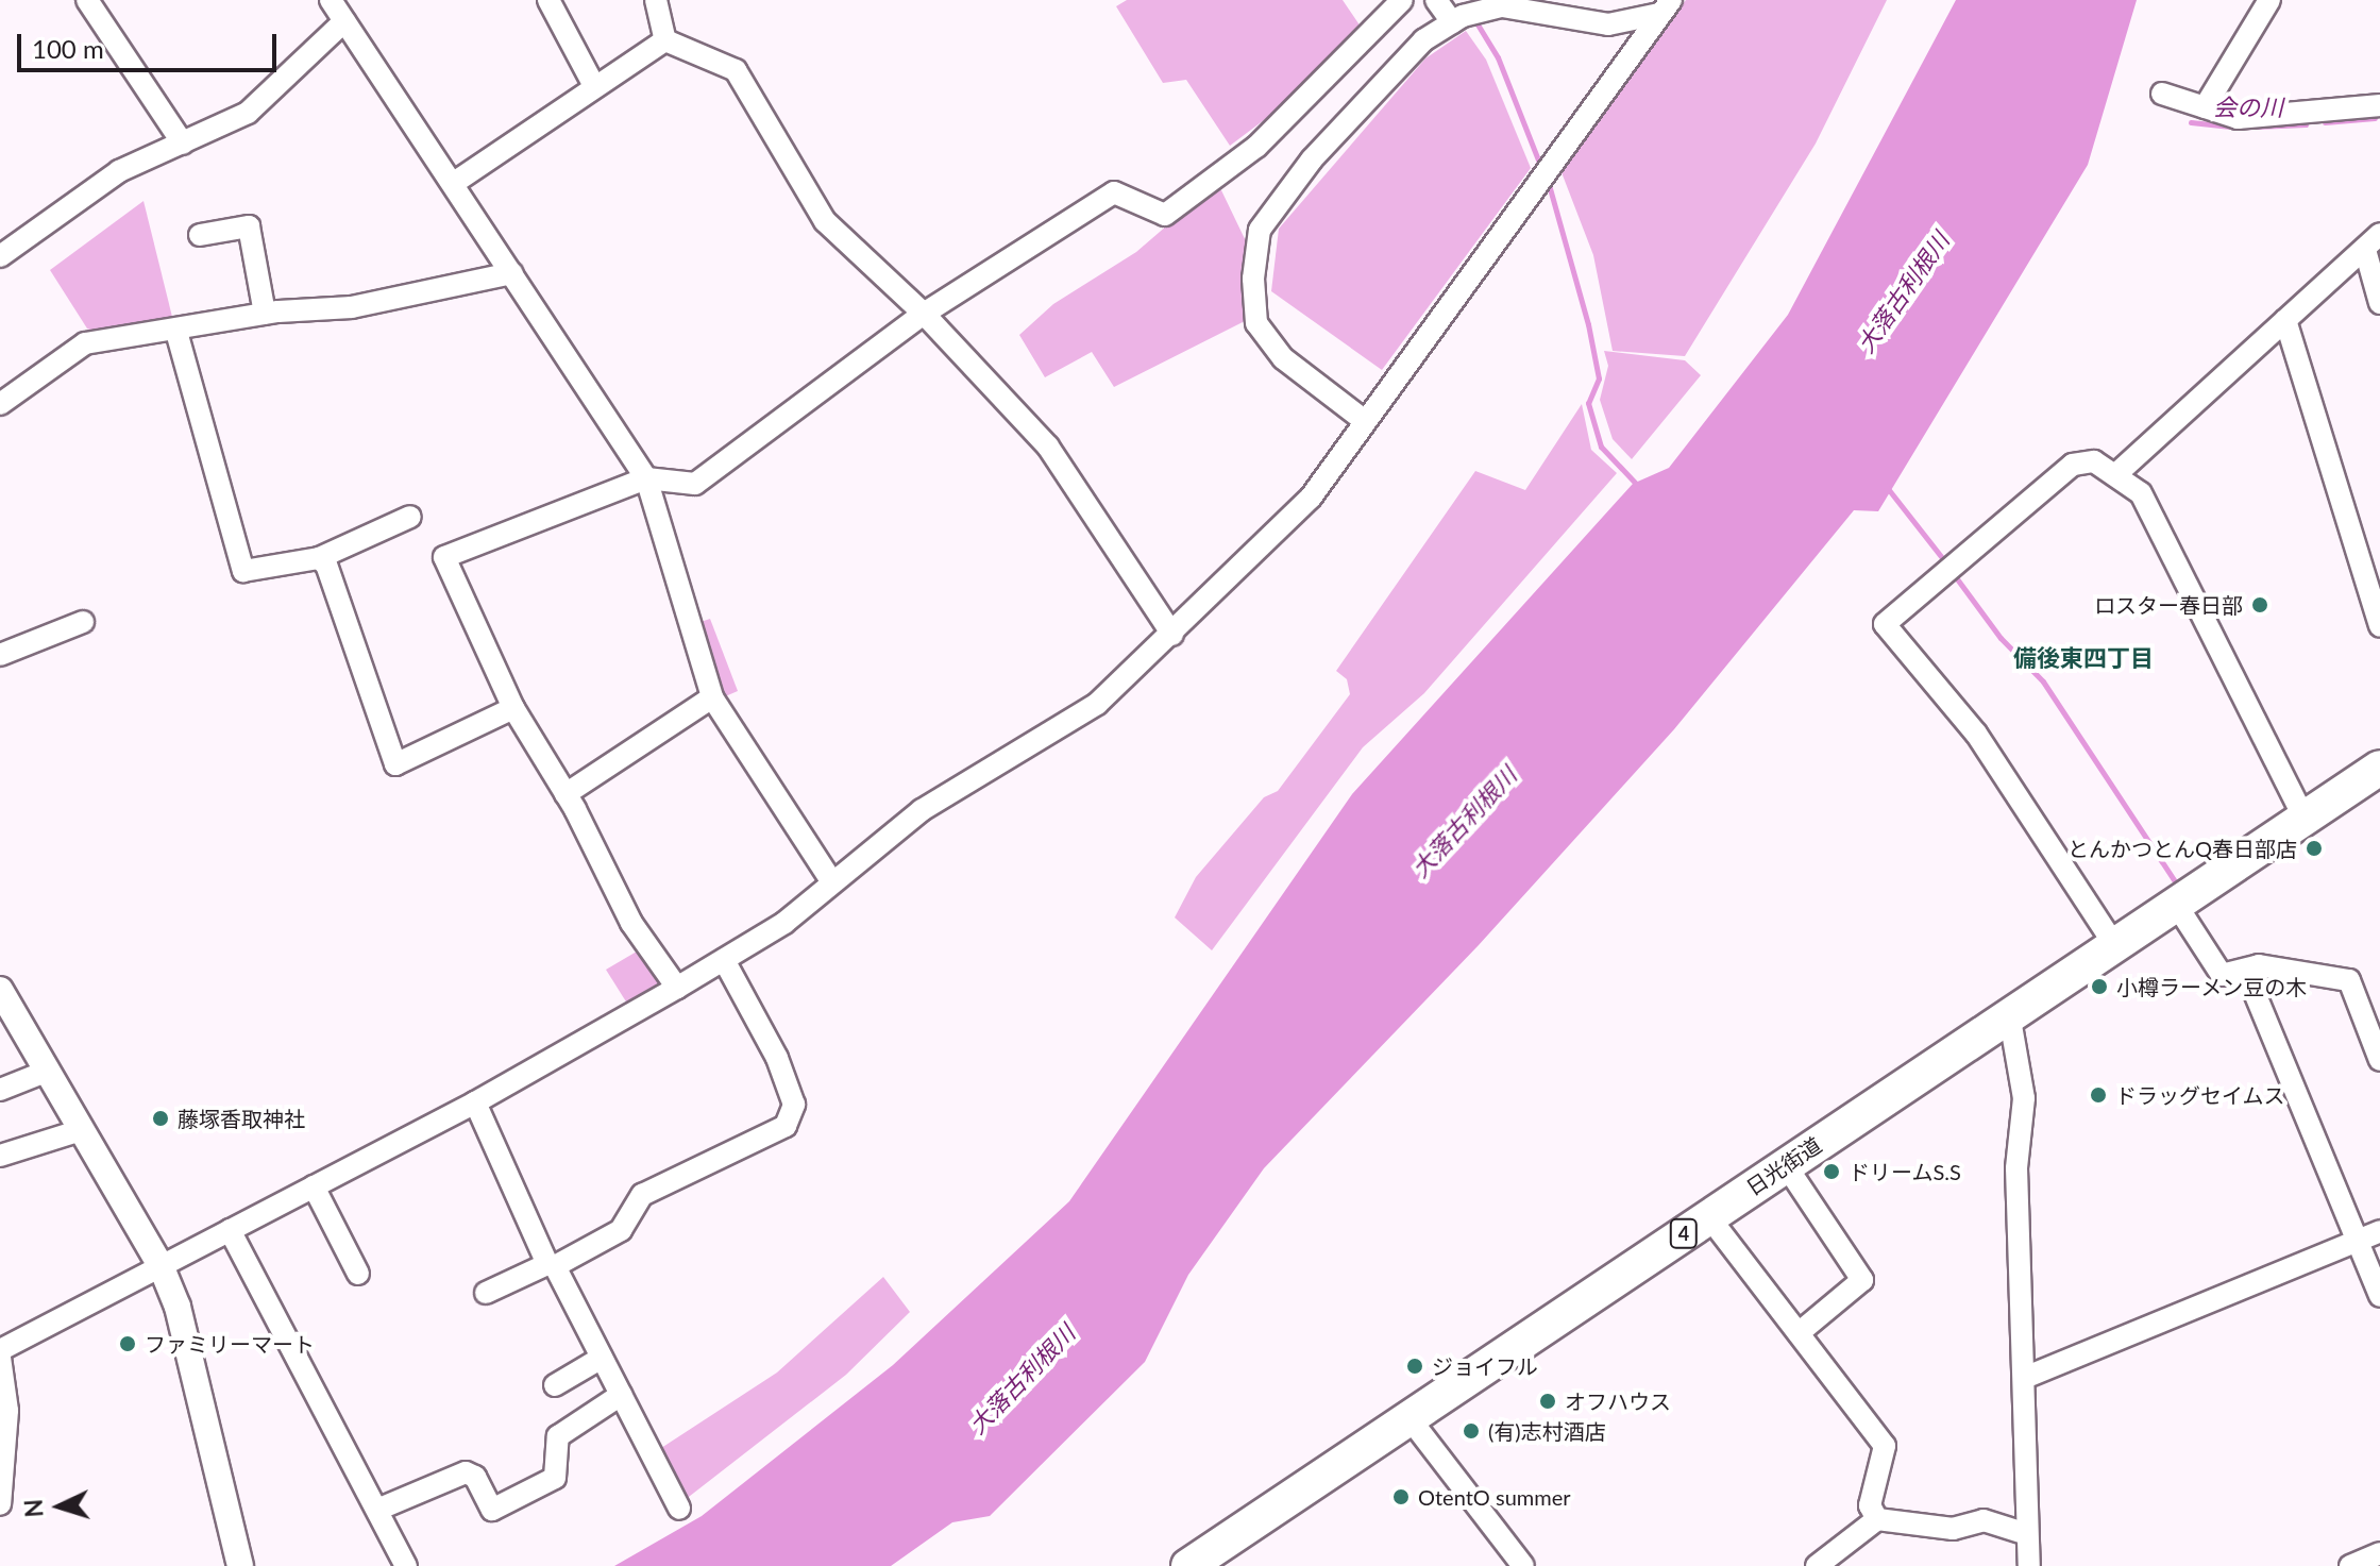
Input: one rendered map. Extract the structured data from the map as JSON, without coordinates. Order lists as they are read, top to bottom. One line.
{"streets":{"highway":["日光街道","4"]},"districts":["備後東四丁目"],"water":["会の川","大落古利根川"],"places":["ロスター春日部","とんかつとんQ春日部店","小樽ラーメン豆の木","ドラッグセイムス","藤塚香取神社","ドリームS.S","ファミリーマート","ジョイフル","オフハウス","(有)志村酒店","OtentO summer"],"scale_bar":"100 m","north":"left"}
